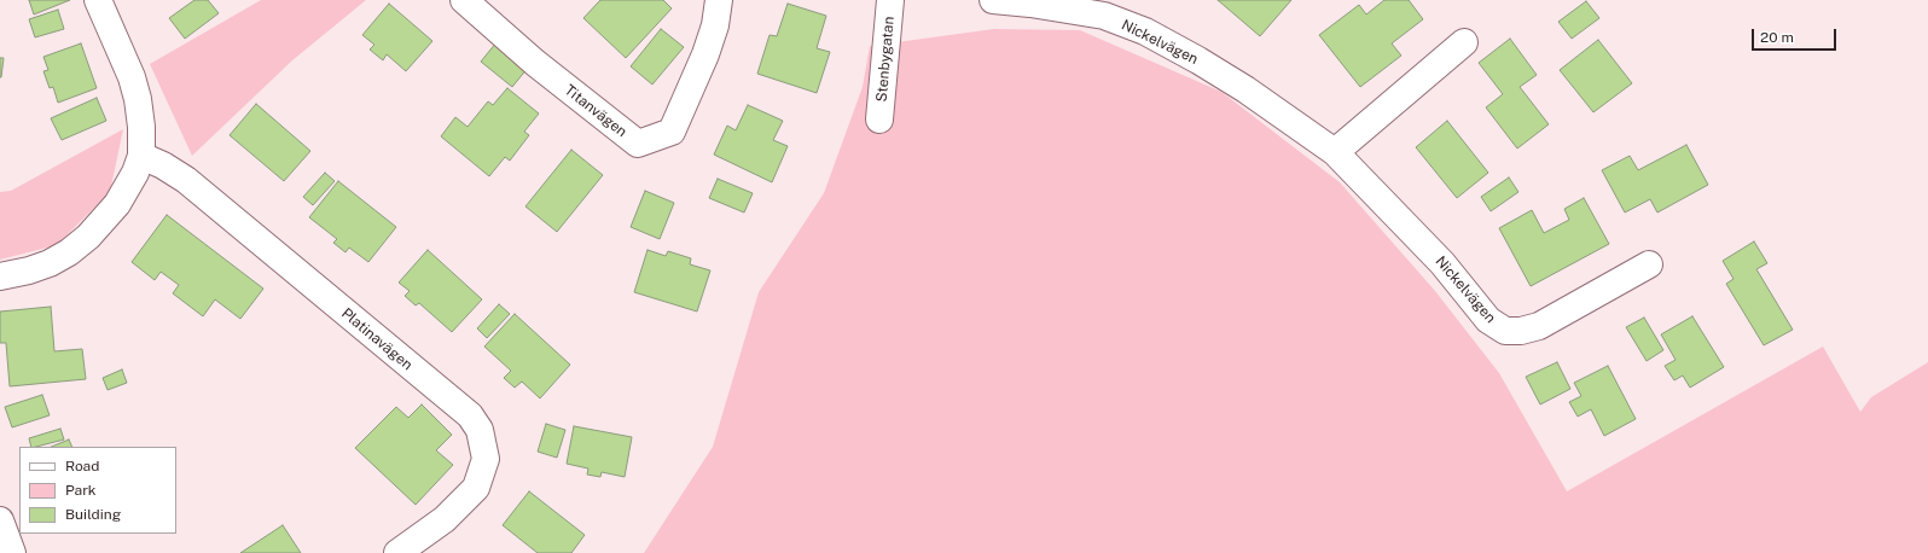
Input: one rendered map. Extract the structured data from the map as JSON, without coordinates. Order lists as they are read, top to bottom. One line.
{"streets":{"street":["Nickelvägen","Stenbygatan","Titanvägen","Platinavägen"]},"legend":["Road","Park","Building"],"scale_bar":"20 m"}
